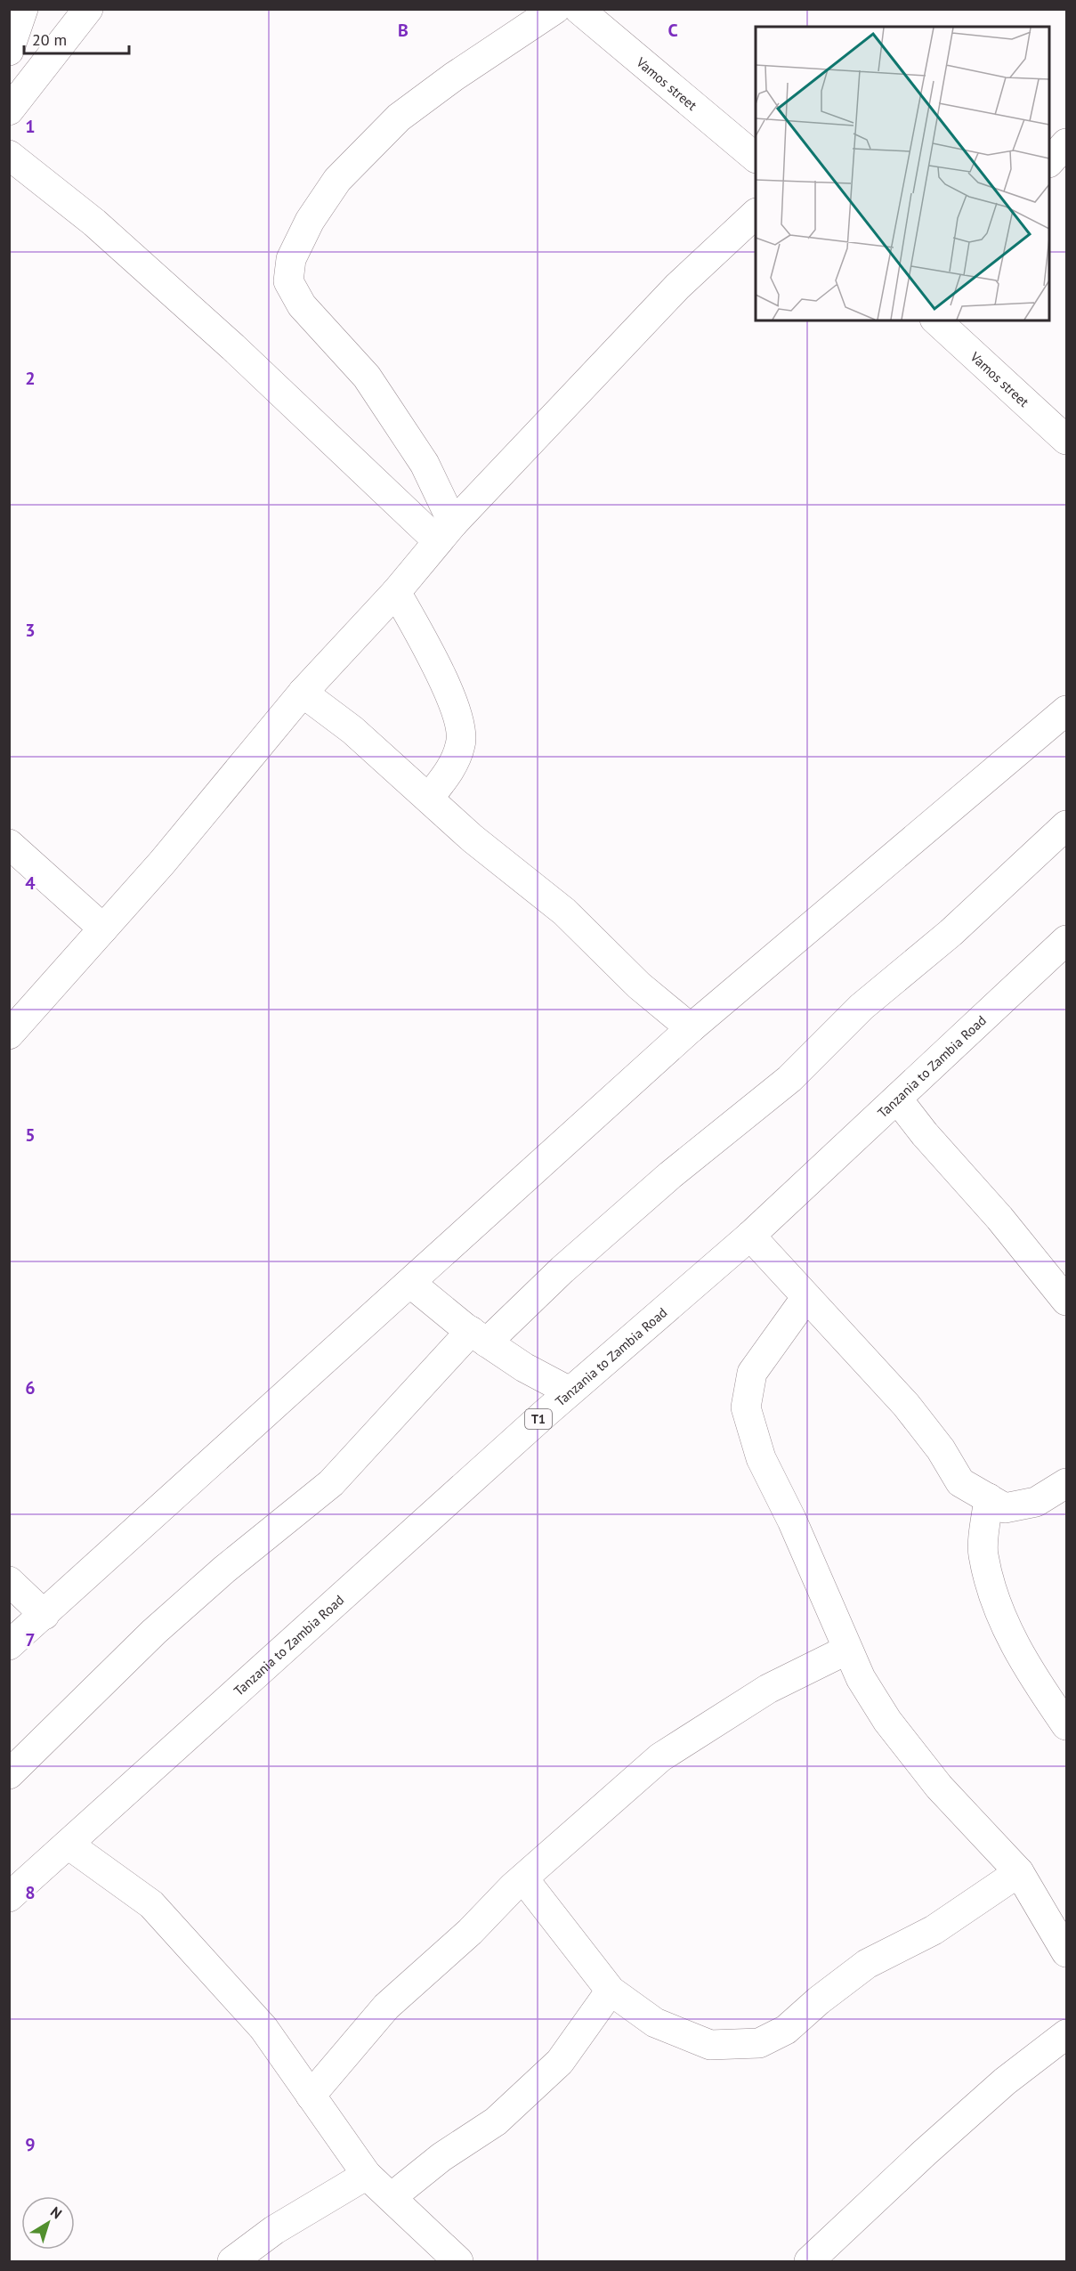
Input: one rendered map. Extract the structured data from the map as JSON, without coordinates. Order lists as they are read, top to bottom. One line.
{"streets":{"main road":["Vamos street","Tanzania to Zambia Road","T1"]},"scale_bar":"20 m","north":"top right","grid":{"columns":["B","C"],"rows":["1","2","3","4","5","6","7","8","9"]}}
